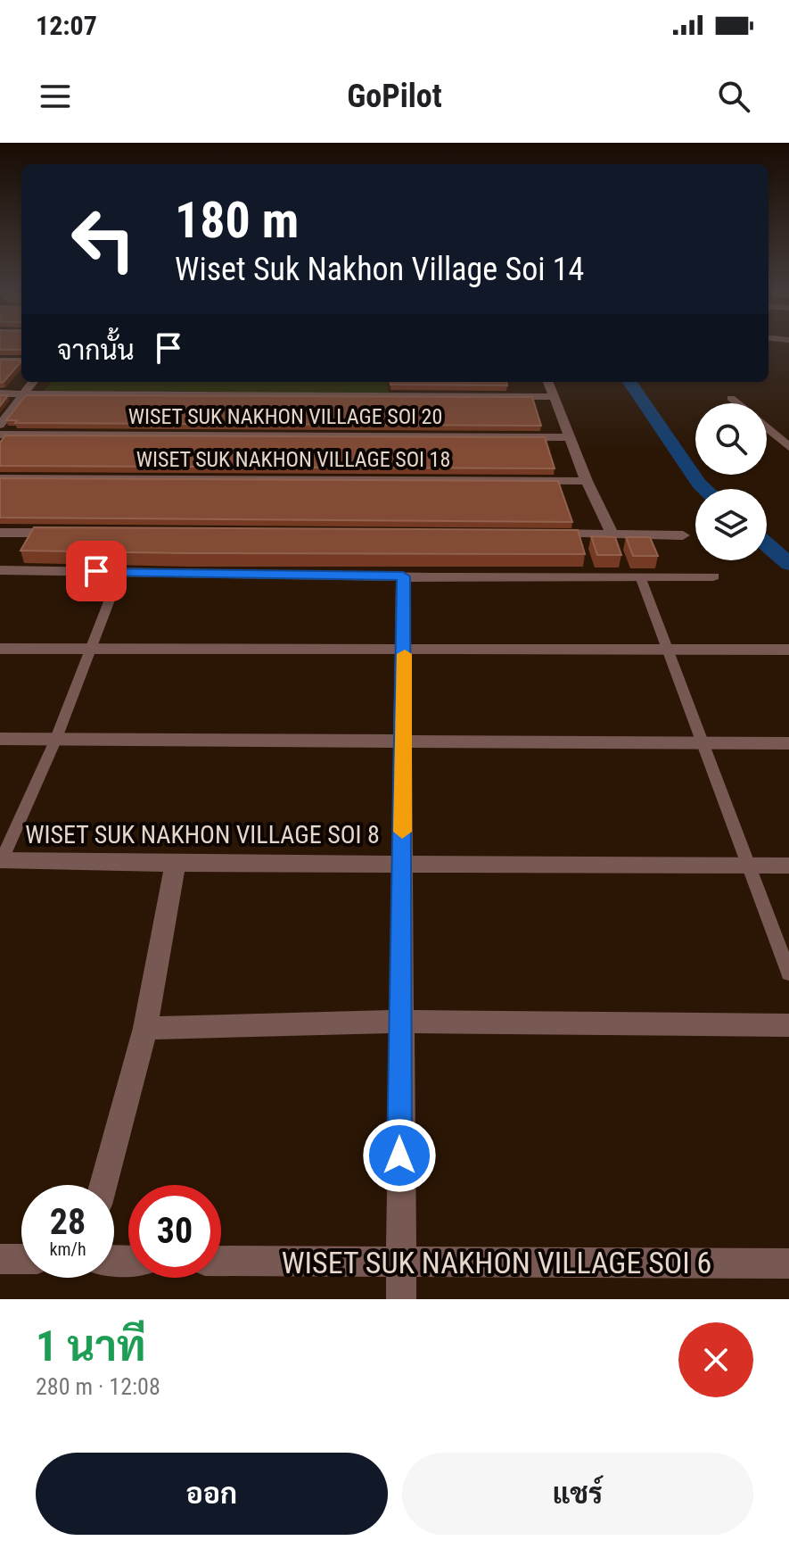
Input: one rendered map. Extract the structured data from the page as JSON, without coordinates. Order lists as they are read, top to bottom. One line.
{"streets":{"street":["WISET SUK NAKHON VILLAGE SOI 20","WISET SUK NAKHON VILLAGE SOI 18","WISET SUK NAKHON VILLAGE SOI 8","WISET SUK NAKHON VILLAGE SOI 6"]},"page":{"status":"12:07","header":"GoPilot","turn":["180 m","Wiset Suk Nakhon Village Soi 14"],"then":"จากนั้น","speed":"28 km/h","limit":"30","heading":["1 นาที","280 m · 12:08"],"buttons":["ออก","แชร์"]}}
